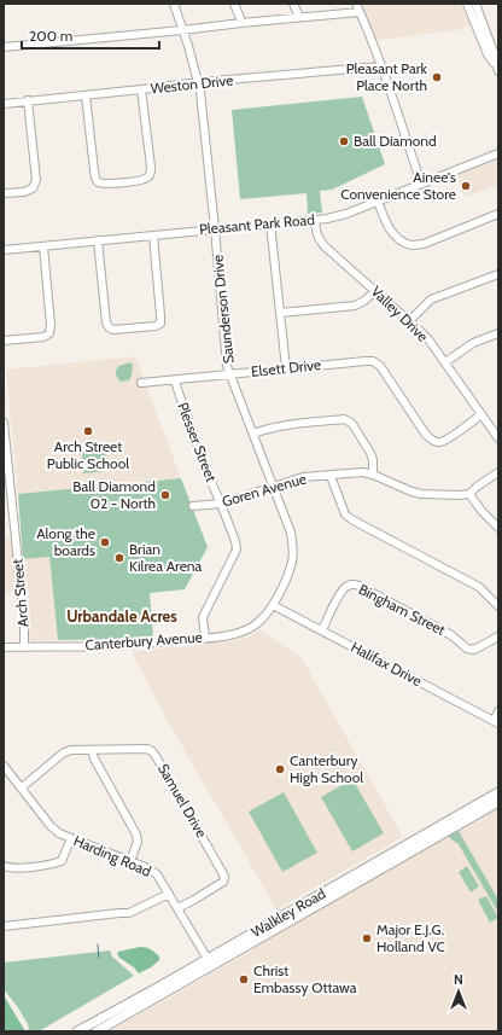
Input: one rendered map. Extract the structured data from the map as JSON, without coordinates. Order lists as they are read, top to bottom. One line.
{"streets":{"main road":["Walkley Road"],"street":["Weston Drive","Pleasant Park Road","Saunderson Drive","Valley Drive","Elsett Drive","Plesser Street","Goren Avenue","Arch Street","Bingham Street","Canterbury Avenue","Halifax Drive","Samuel Drive","Harding Road"]},"crossings":[["Weston Drive","Saunderson Drive"],["Pleasant Park Road","Saunderson Drive"],["Pleasant Park Road","Valley Drive"],["Saunderson Drive","Elsett Drive"],["Saunderson Drive","Goren Avenue"],["Saunderson Drive","Canterbury Avenue"],["Saunderson Drive","Halifax Drive"],["Valley Drive","Elsett Drive"],["Elsett Drive","Plesser Street"],["Plesser Street","Goren Avenue"],["Plesser Street","Canterbury Avenue"],["Arch Street","Canterbury Avenue"],["Bingham Street","Halifax Drive"],["Canterbury Avenue","Halifax Drive"],["Samuel Drive","Harding Road"],["Harding Road","Walkley Road"]],"districts":["Urbandale Acres"],"places":["Pleasant Park Place North","Ball Diamond","Ainee's Convenience Store","Arch Street Public School","Ball Diamond 02 - North","Along the boards","Brian Kilrea Arena","Canterbury High School","Major E.J.G. Holland VC","Christ Embassy Ottawa"],"scale_bar":"200 m","north":"top"}
